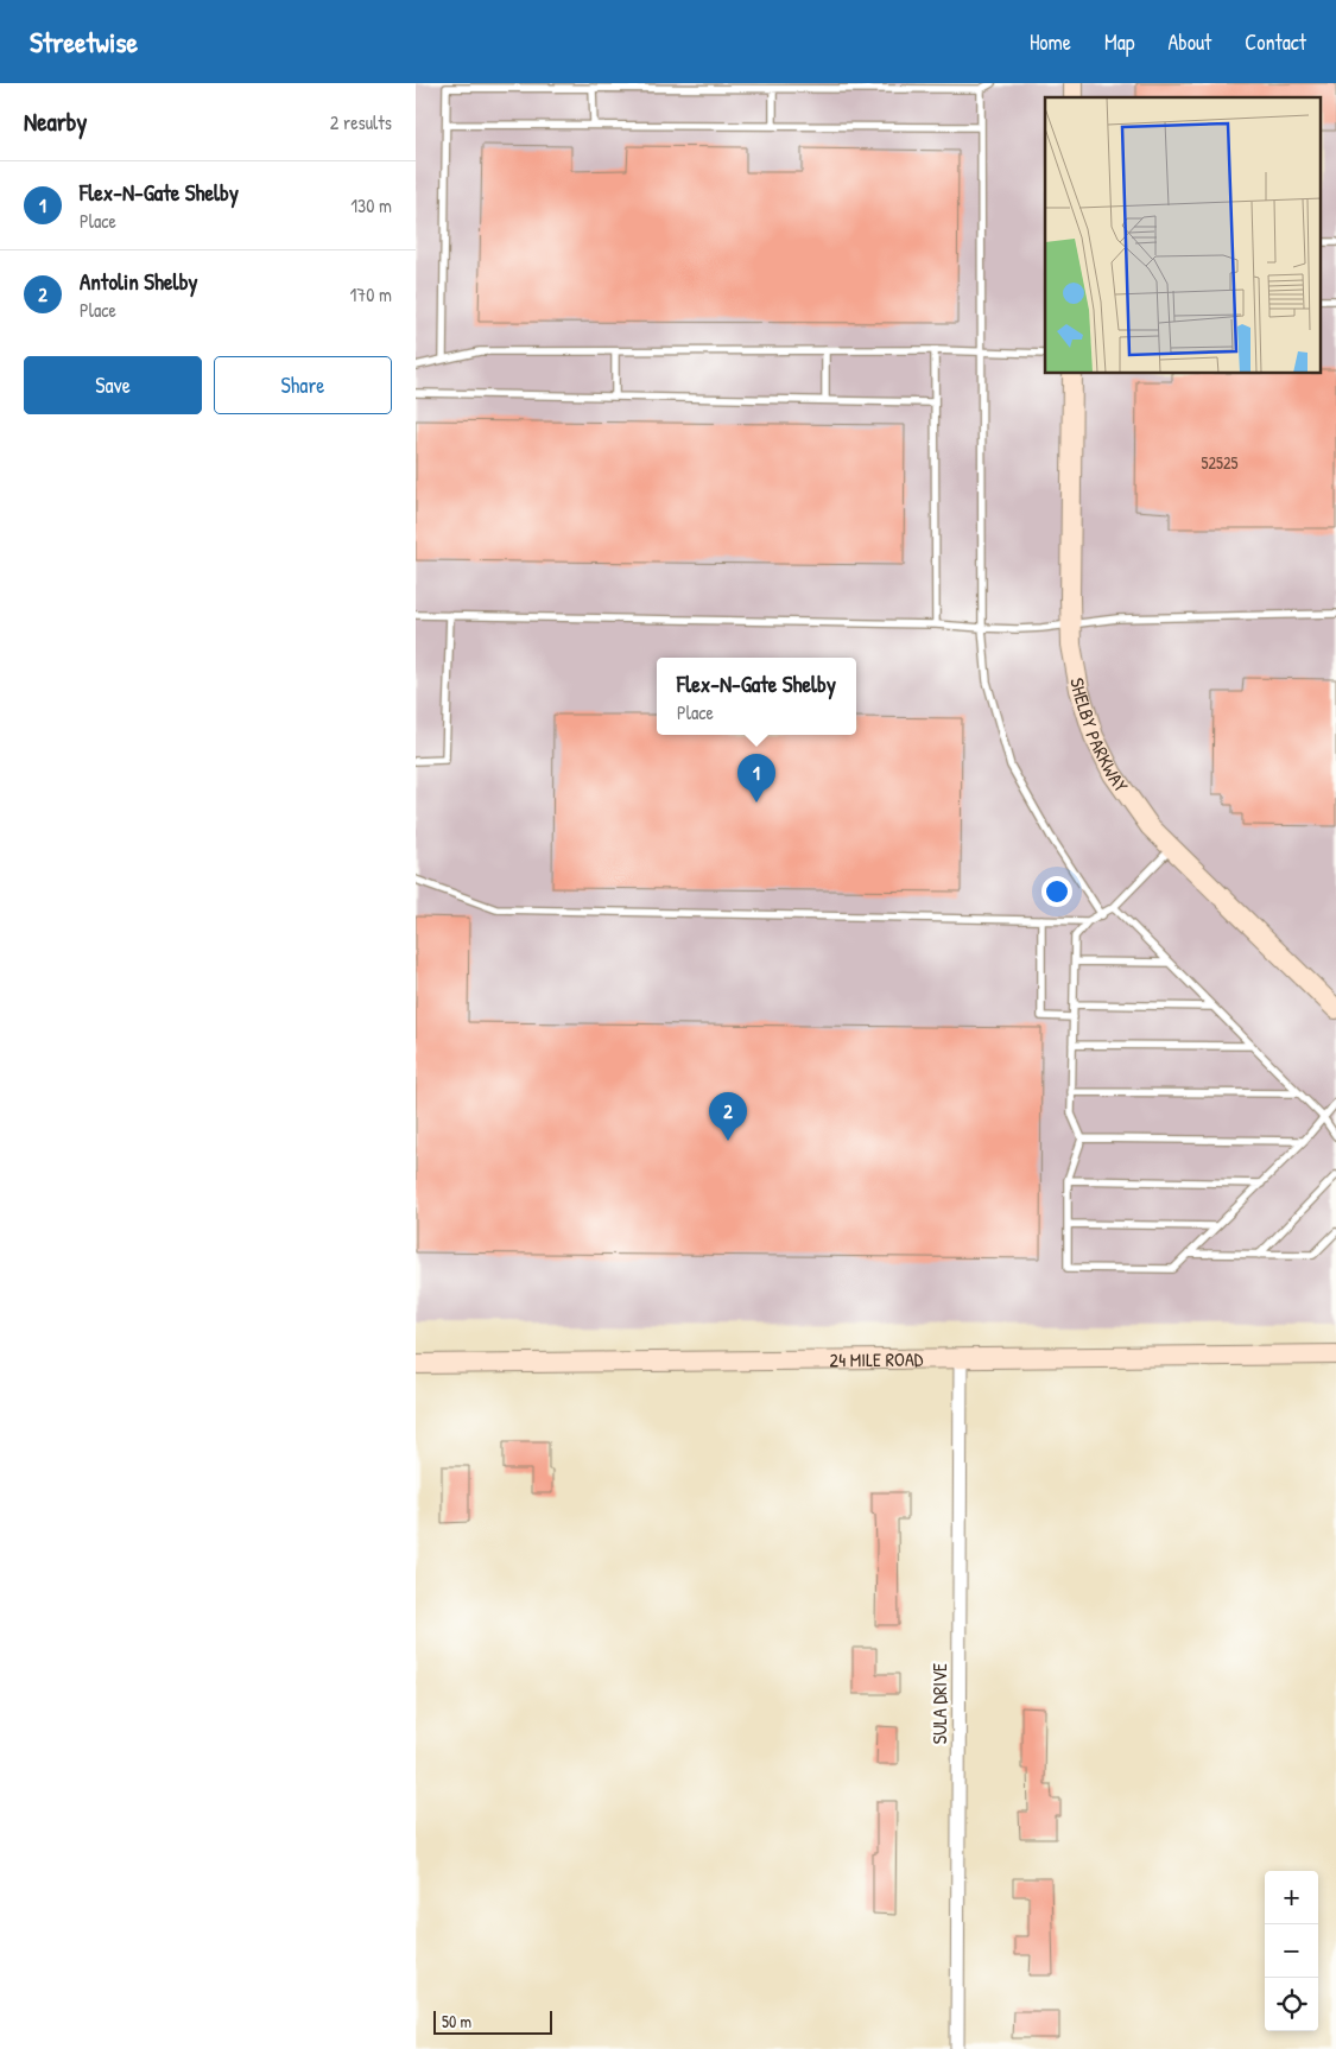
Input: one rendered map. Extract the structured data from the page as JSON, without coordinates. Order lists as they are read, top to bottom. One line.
{"streets":{"street":["SHELBY PARKWAY","24 MILE ROAD","SULA DRIVE"]},"crossings":[["24 MILE ROAD","SULA DRIVE"]],"house_numbers":["52525"],"scale_bar":"50 m","page":{"header":"Streetwise","nav":["Home","Map","About","Contact"],"heading":["Nearby","2 results"],"list":[{"mark":"1","name":"Flex-N-Gate Shelby","note":"Place","value":"130 m"},{"mark":"2","name":"Antolin Shelby","note":"Place","value":"170 m"}],"buttons":["Save","Share"],"popup":["Flex-N-Gate Shelby","Place"],"pins":["1","2"],"map_buttons":["+","−"],"scale":"50 m"}}
